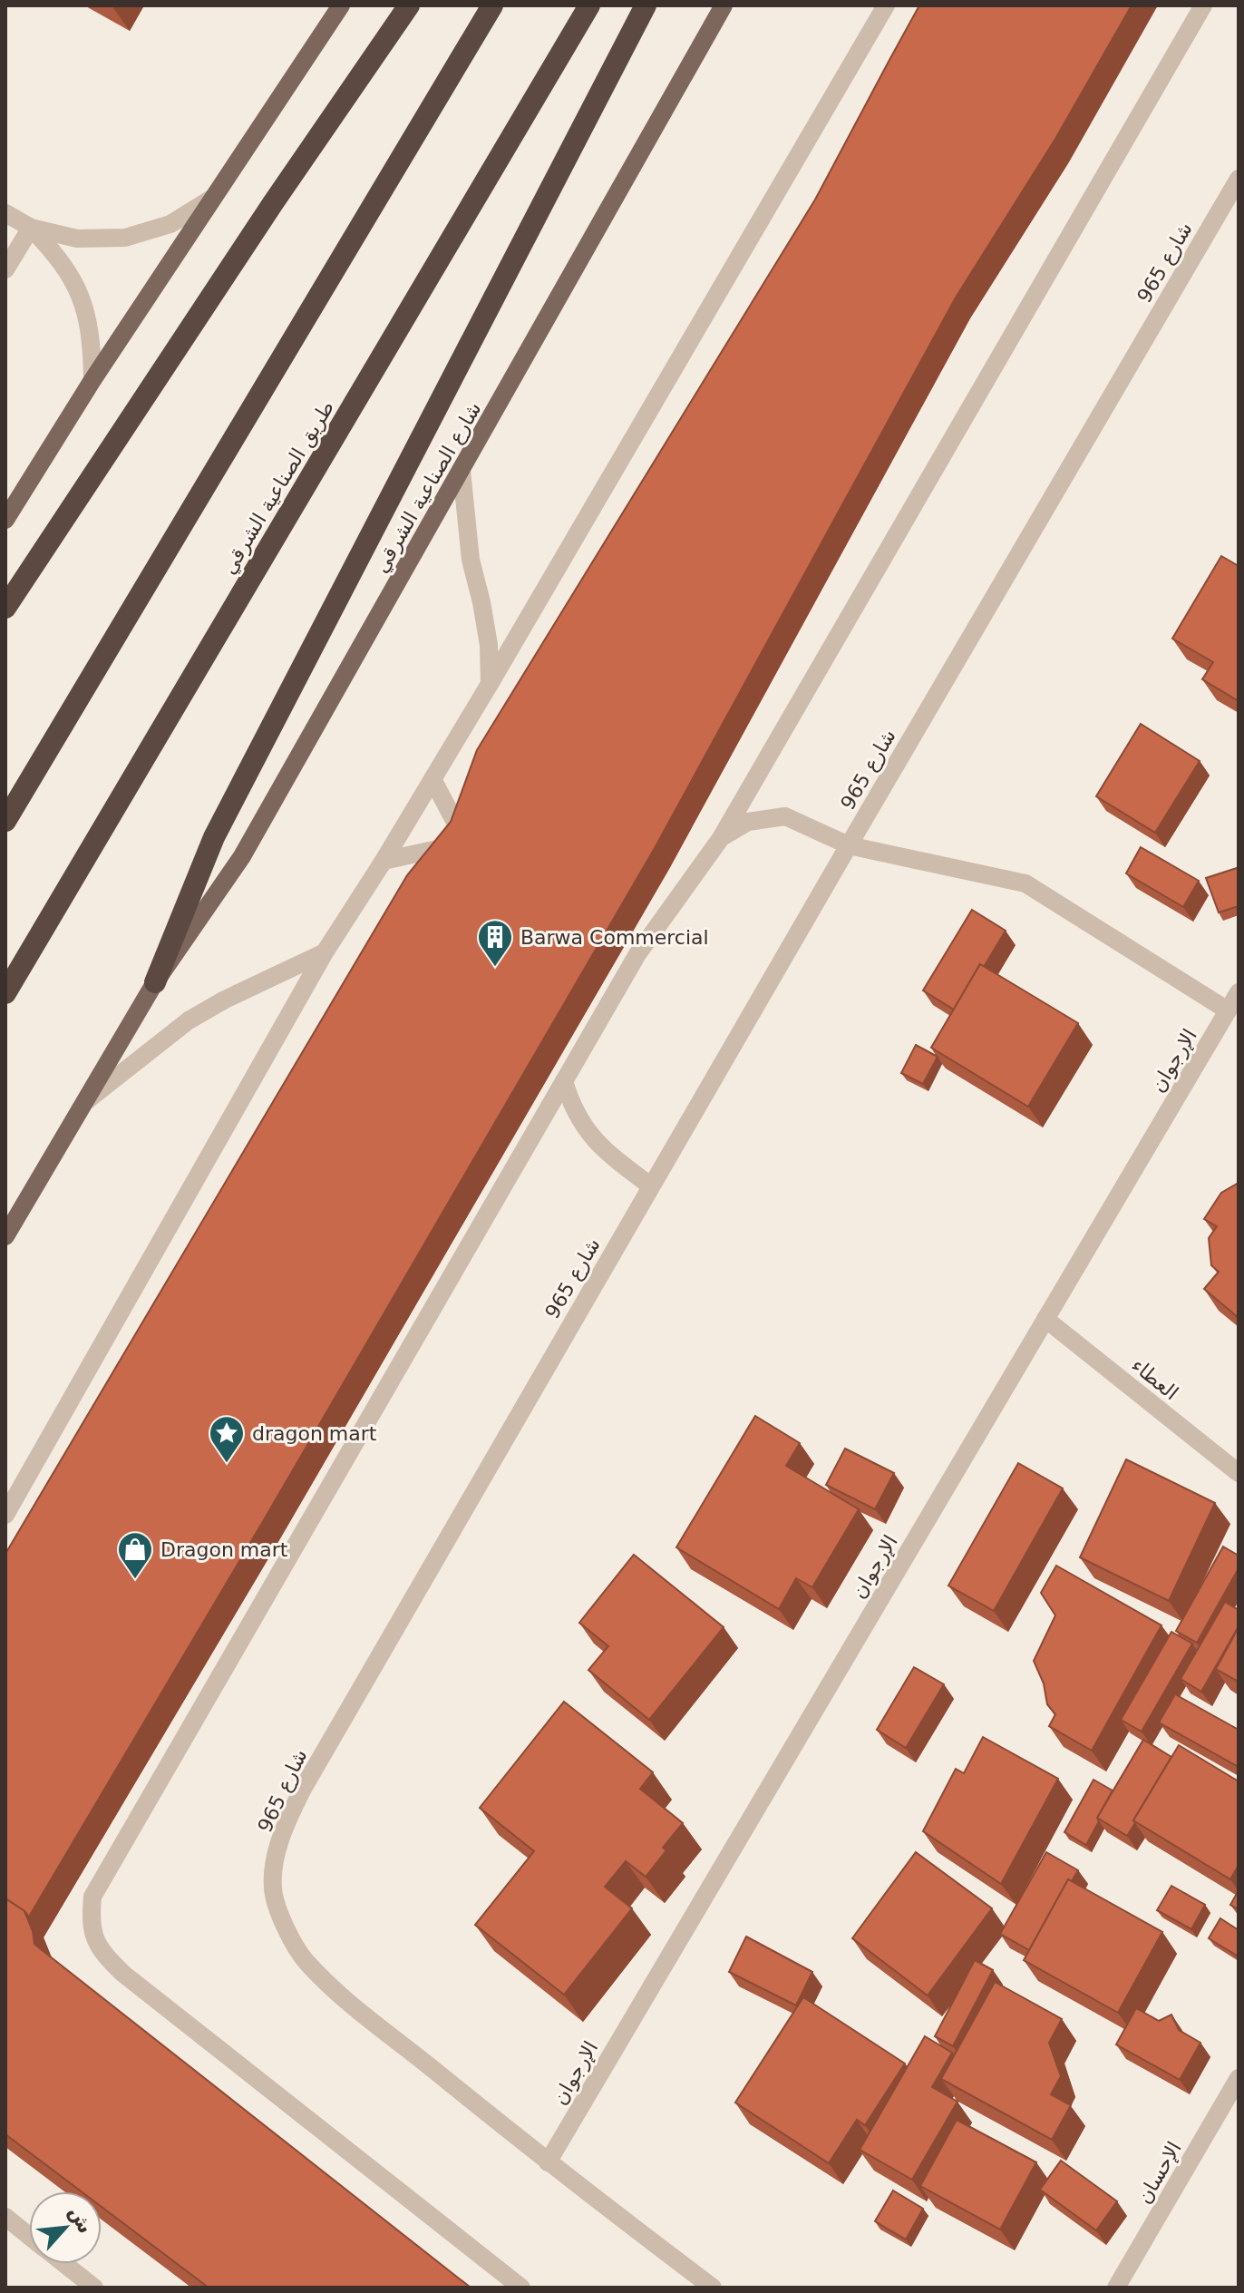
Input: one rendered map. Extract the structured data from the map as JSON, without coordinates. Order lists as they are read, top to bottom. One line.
{"streets":{"highway":["طريق الصناعية الشرقي"],"main road":["شارع الصناعية الشرقي"],"street":["شارع 965","الإرجوان","العطاء","الإحسان"]},"crossings":[["شارع 965","الإرجوان"],["الإرجوان","العطاء"]],"places":{"building":["Barwa Commercial"],"place":["dragon mart"],"shop":["Dragon mart"]},"north":"top right"}
